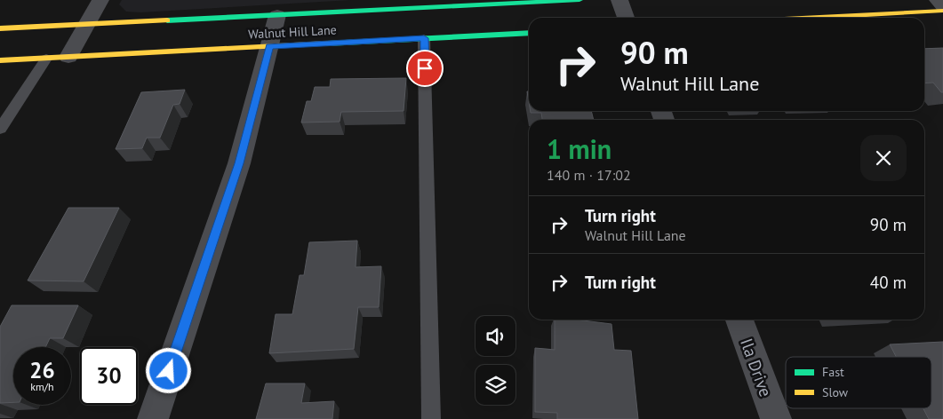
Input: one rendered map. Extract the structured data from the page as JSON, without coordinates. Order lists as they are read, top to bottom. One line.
{"streets":{"main road":["Walnut Hill Lane"],"street":["Ila Drive"]},"legend":["Fast","Slow"],"page":{"turn":["90 m","Walnut Hill Lane"],"heading":["1 min","140 m · 17:02"],"list":[{"name":"Turn right","note":"Walnut Hill Lane","value":"90 m"},{"name":"Turn right","value":"40 m"}],"speed":"26 km/h","limit":"30"}}
